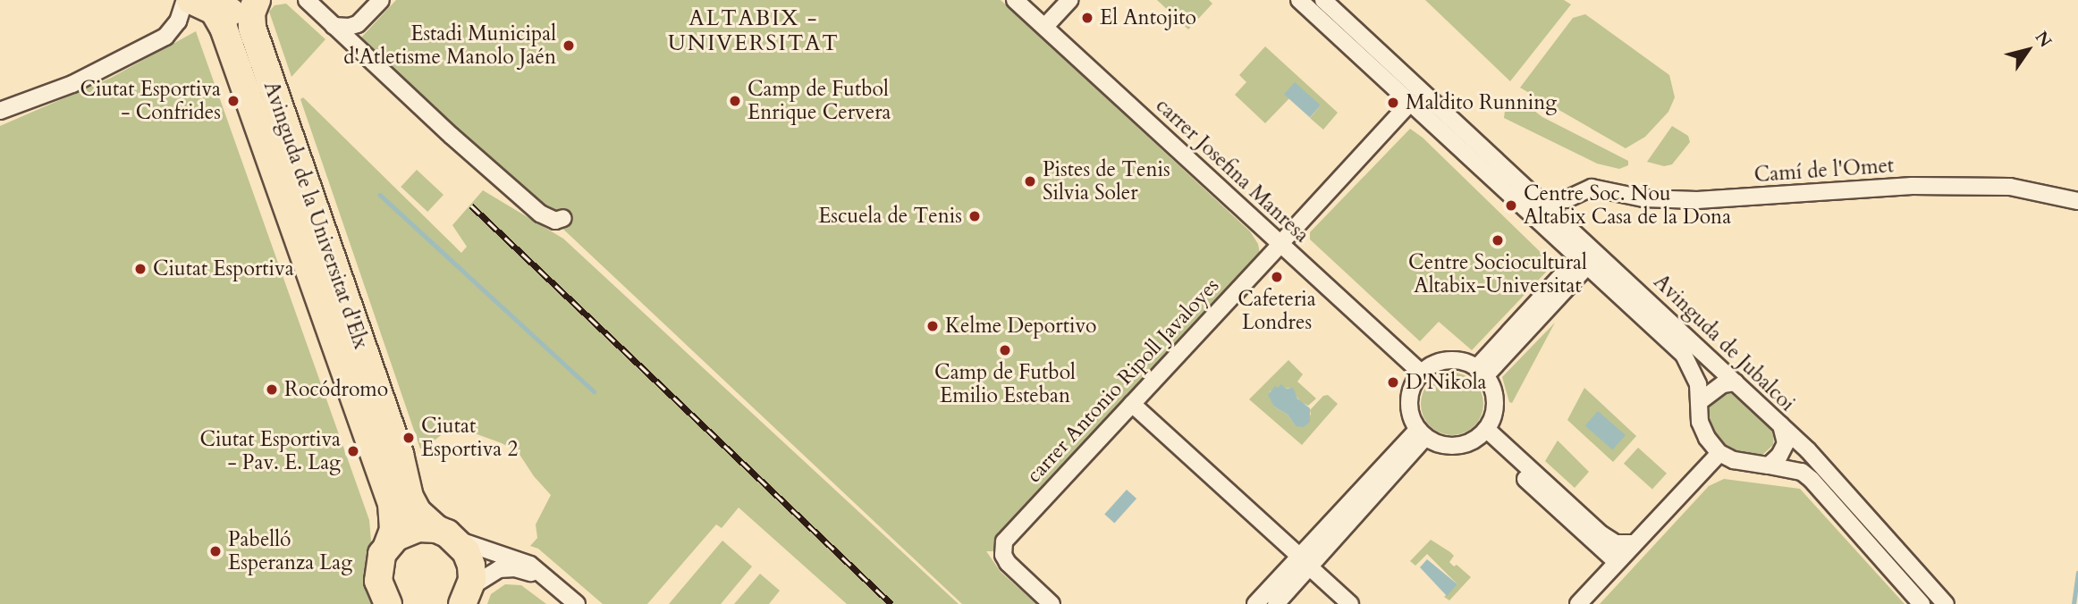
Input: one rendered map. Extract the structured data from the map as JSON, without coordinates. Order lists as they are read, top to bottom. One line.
{"streets":{"highway":["Avinguda de la Universitat d'Elx"],"street":["carrer Josefina Manresa","Camí de l'Omet","Avinguda de Jubalcoi","carrer Antonio Ripoll Javaloyes"]},"crossings":[["carrer Josefina Manresa","carrer Antonio Ripoll Javaloyes"],["Camí de l'Omet","Avinguda de Jubalcoi"],["Avinguda de Jubalcoi","carrer Antonio Ripoll Javaloyes"]],"districts":["ALTABIX - UNIVERSITAT"],"places":["El Antojito","Estadi Municipal d'Atletisme Manolo Jaén","Ciutat Esportiva - Confrides","Camp de Futbol Enrique Cervera","Maldito Running","Pistes de Tenis Silvia Soler","Centre Soc. Nou Altabix Casa de la Dona","Escuela de Tenis","Centre Sociocultural Altabix-Universitat","Ciutat Esportiva","Cafeteria Londres","Kelme Deportivo","Camp de Futbol Emilio Esteban","D'Nikola","Rocódromo","Ciutat Esportiva 2","Ciutat Esportiva - Pav. E. Lag","Pabelló Esperanza Lag"],"north":"top right"}
